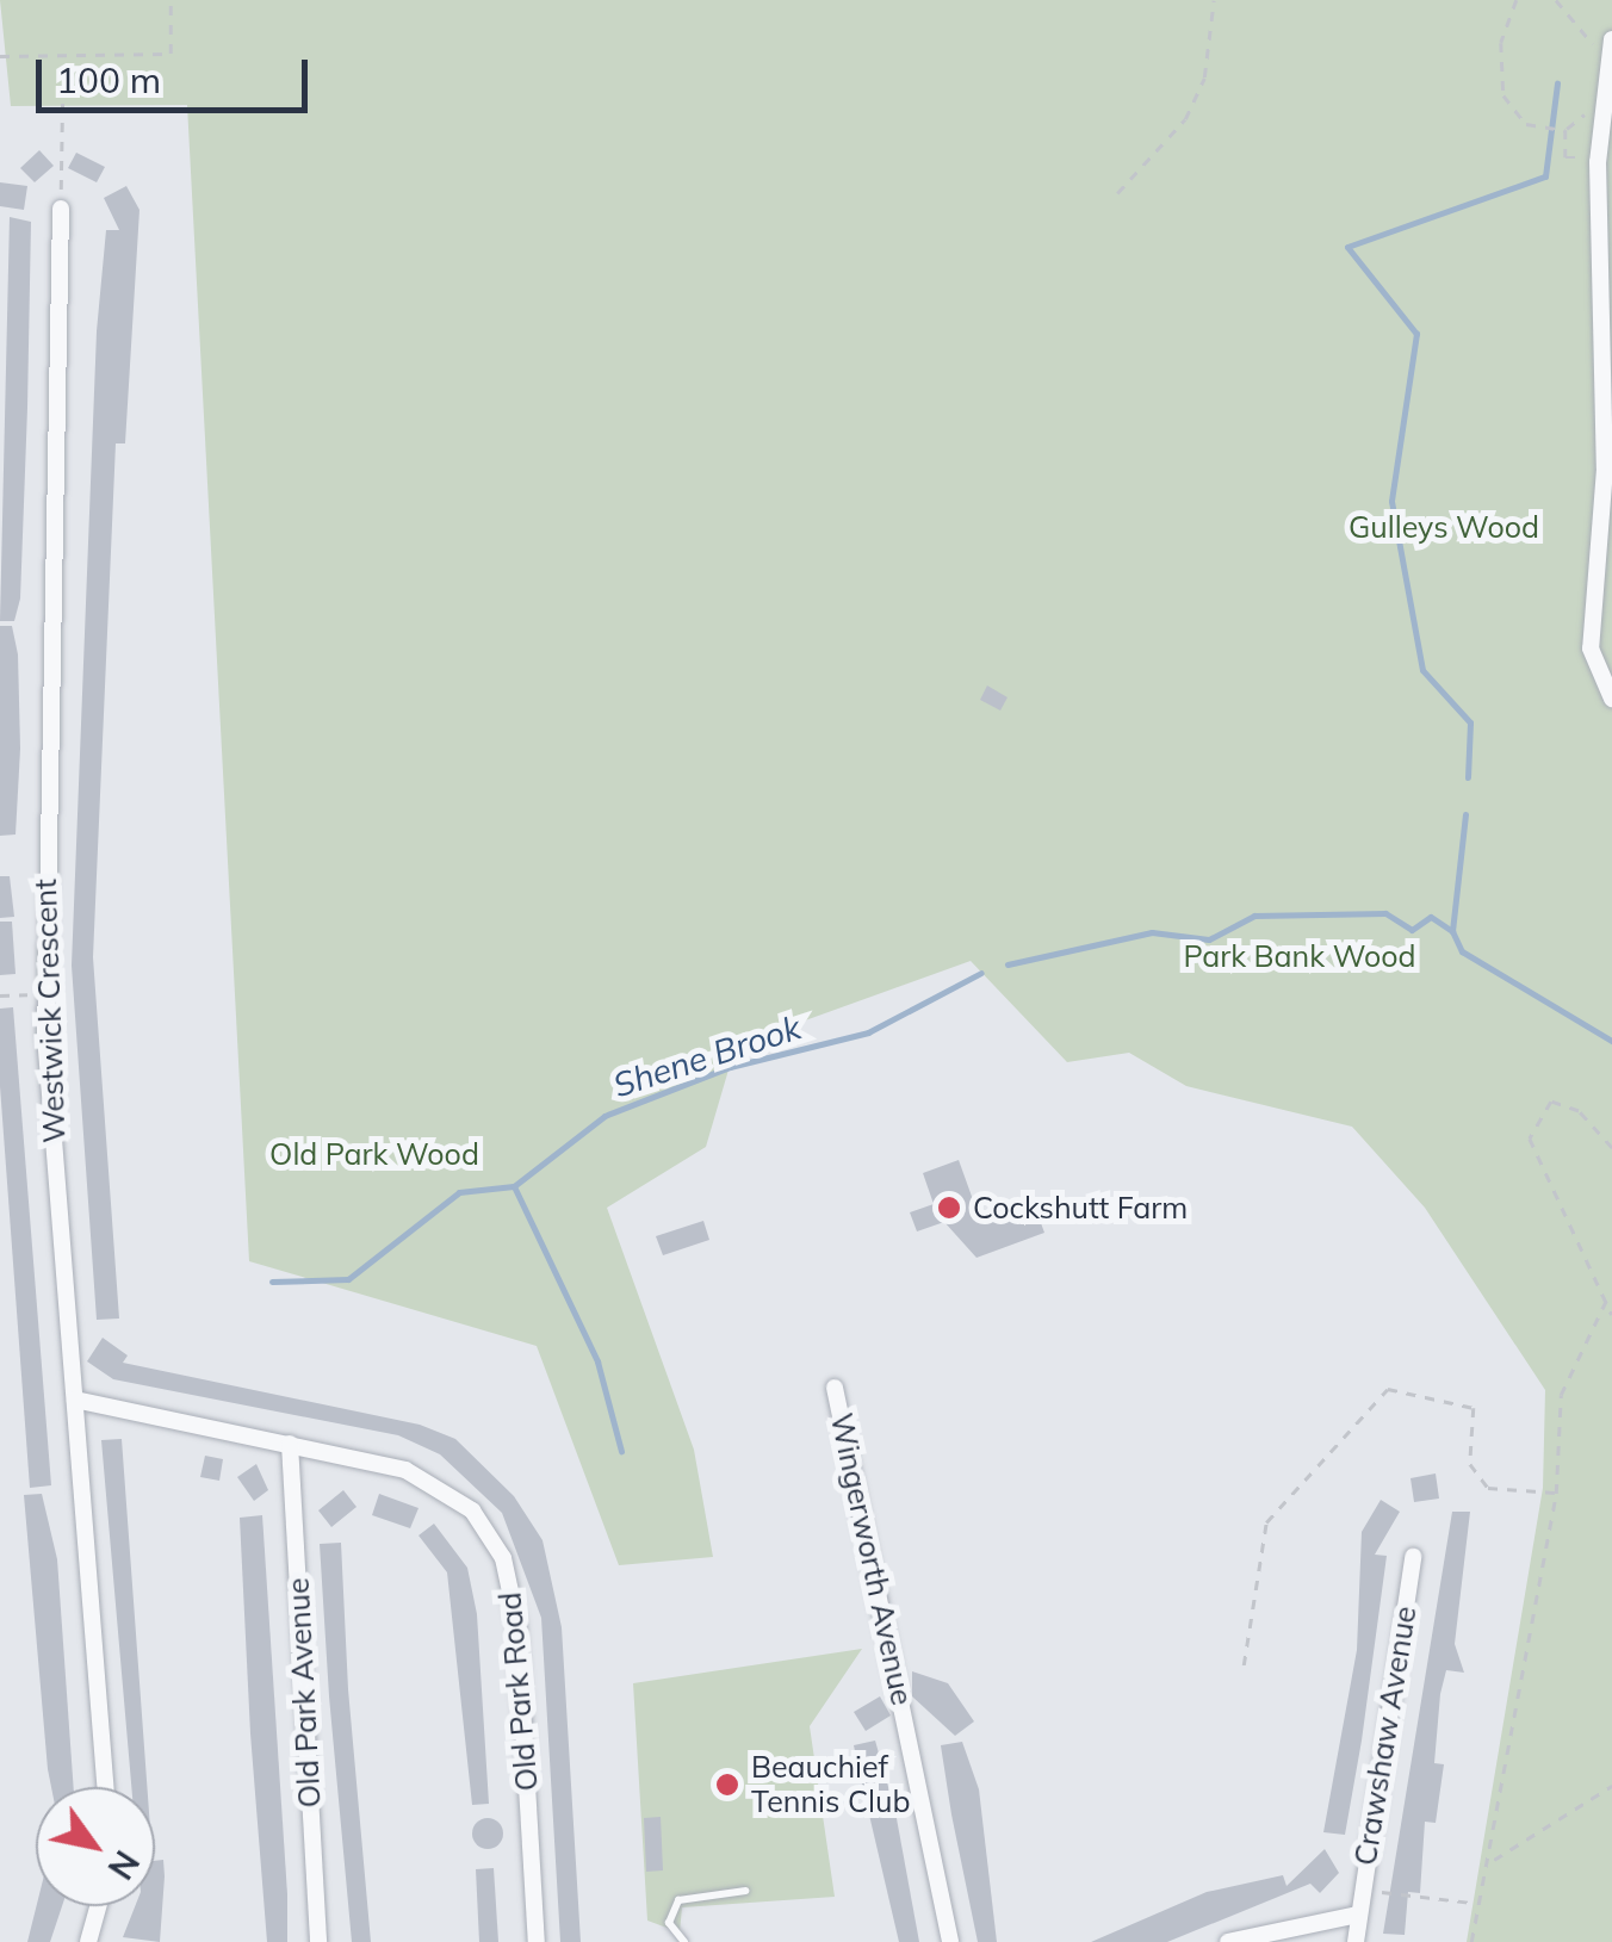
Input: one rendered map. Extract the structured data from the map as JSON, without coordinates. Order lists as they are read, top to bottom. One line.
{"streets":{"street":["Westwick Crescent","Wingerworth Avenue","Old Park Road","Old Park Avenue","Crawshaw Avenue"]},"crossings":[["Westwick Crescent","Old Park Road"],["Old Park Road","Old Park Avenue"]],"water":["Shene Brook"],"parks":["Gulleys Wood","Park Bank Wood","Old Park Wood"],"places":["Cockshutt Farm","Beauchief Tennis Club"],"scale_bar":"100 m","north":"bottom right"}
